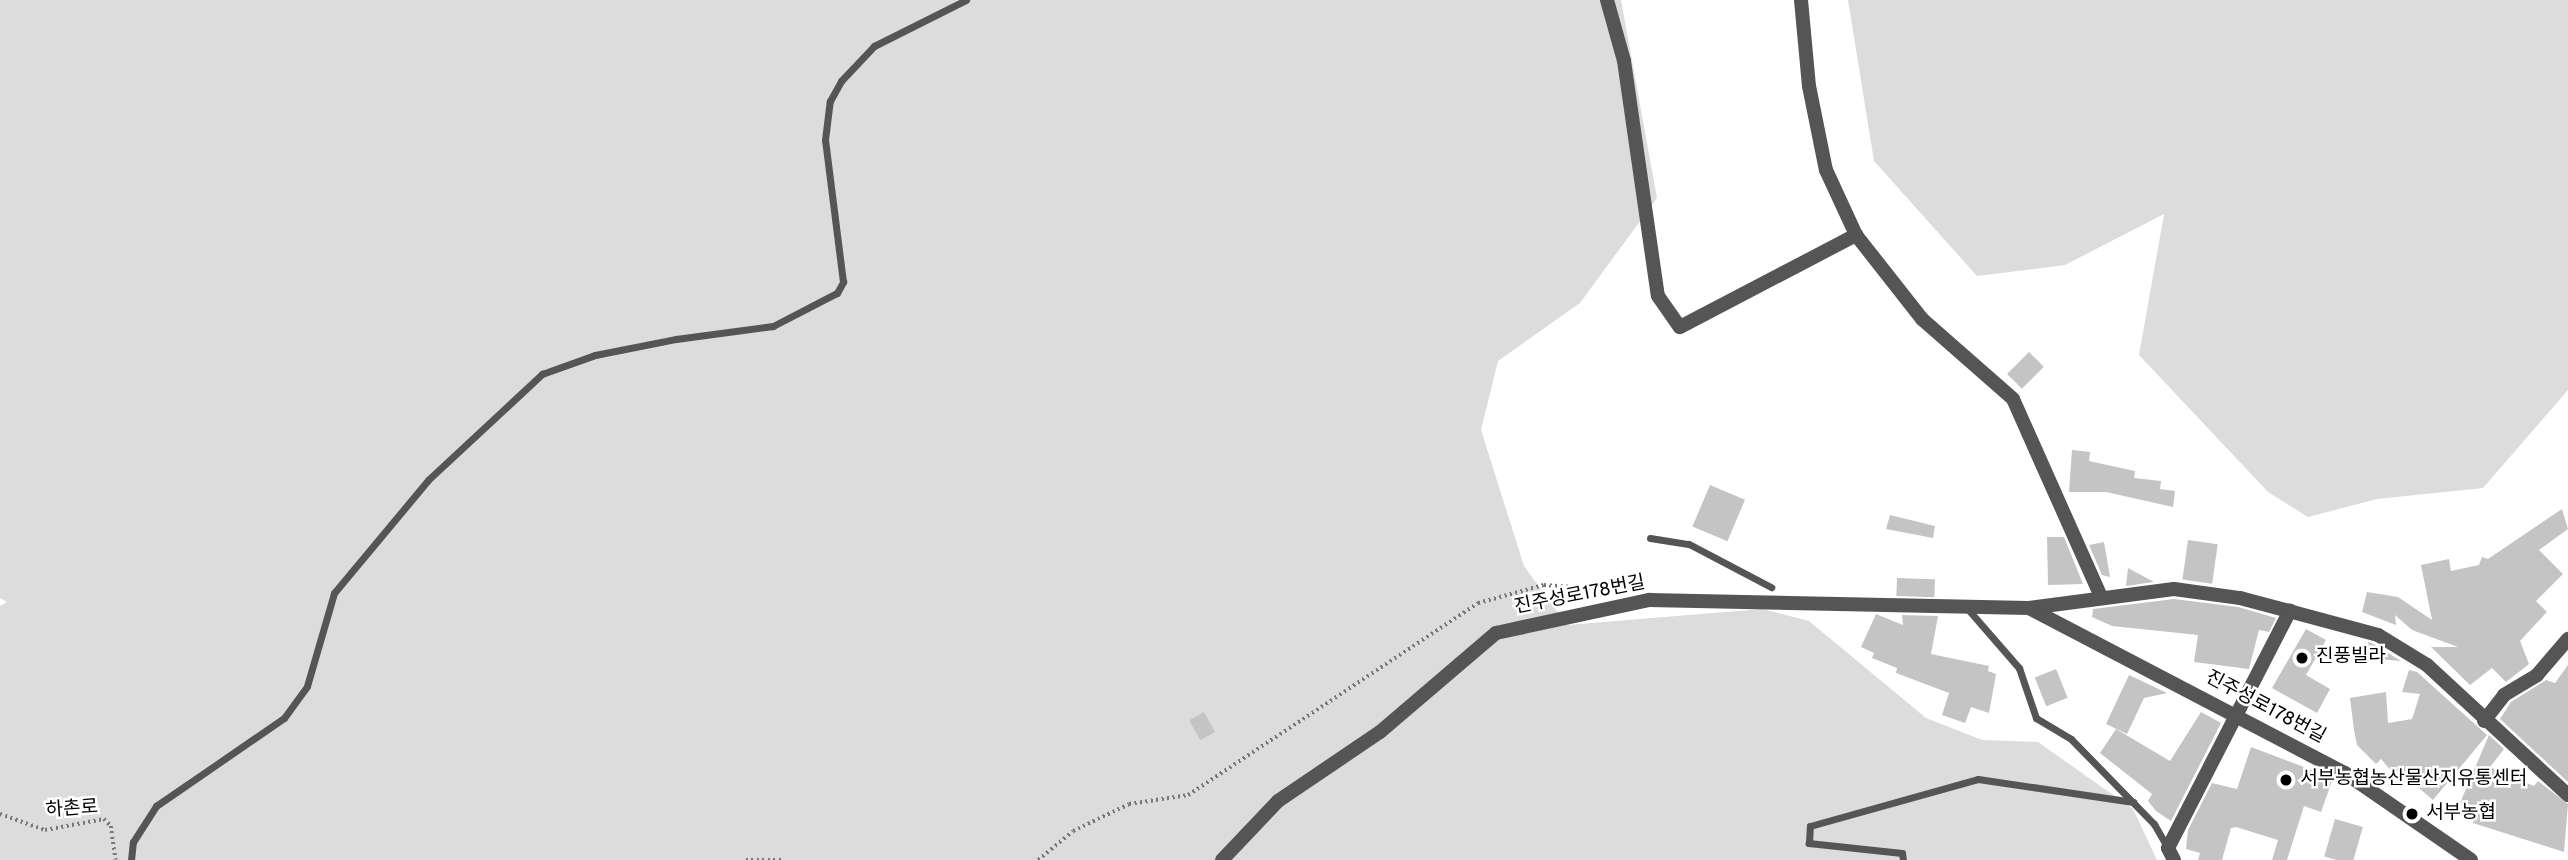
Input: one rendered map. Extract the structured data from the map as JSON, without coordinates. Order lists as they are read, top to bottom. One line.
{"streets":{"street":["진주성로178번길"],"path":["하촌로"]},"places":["진풍빌라","서부농협농산물산지유통센터","서부농협"]}
